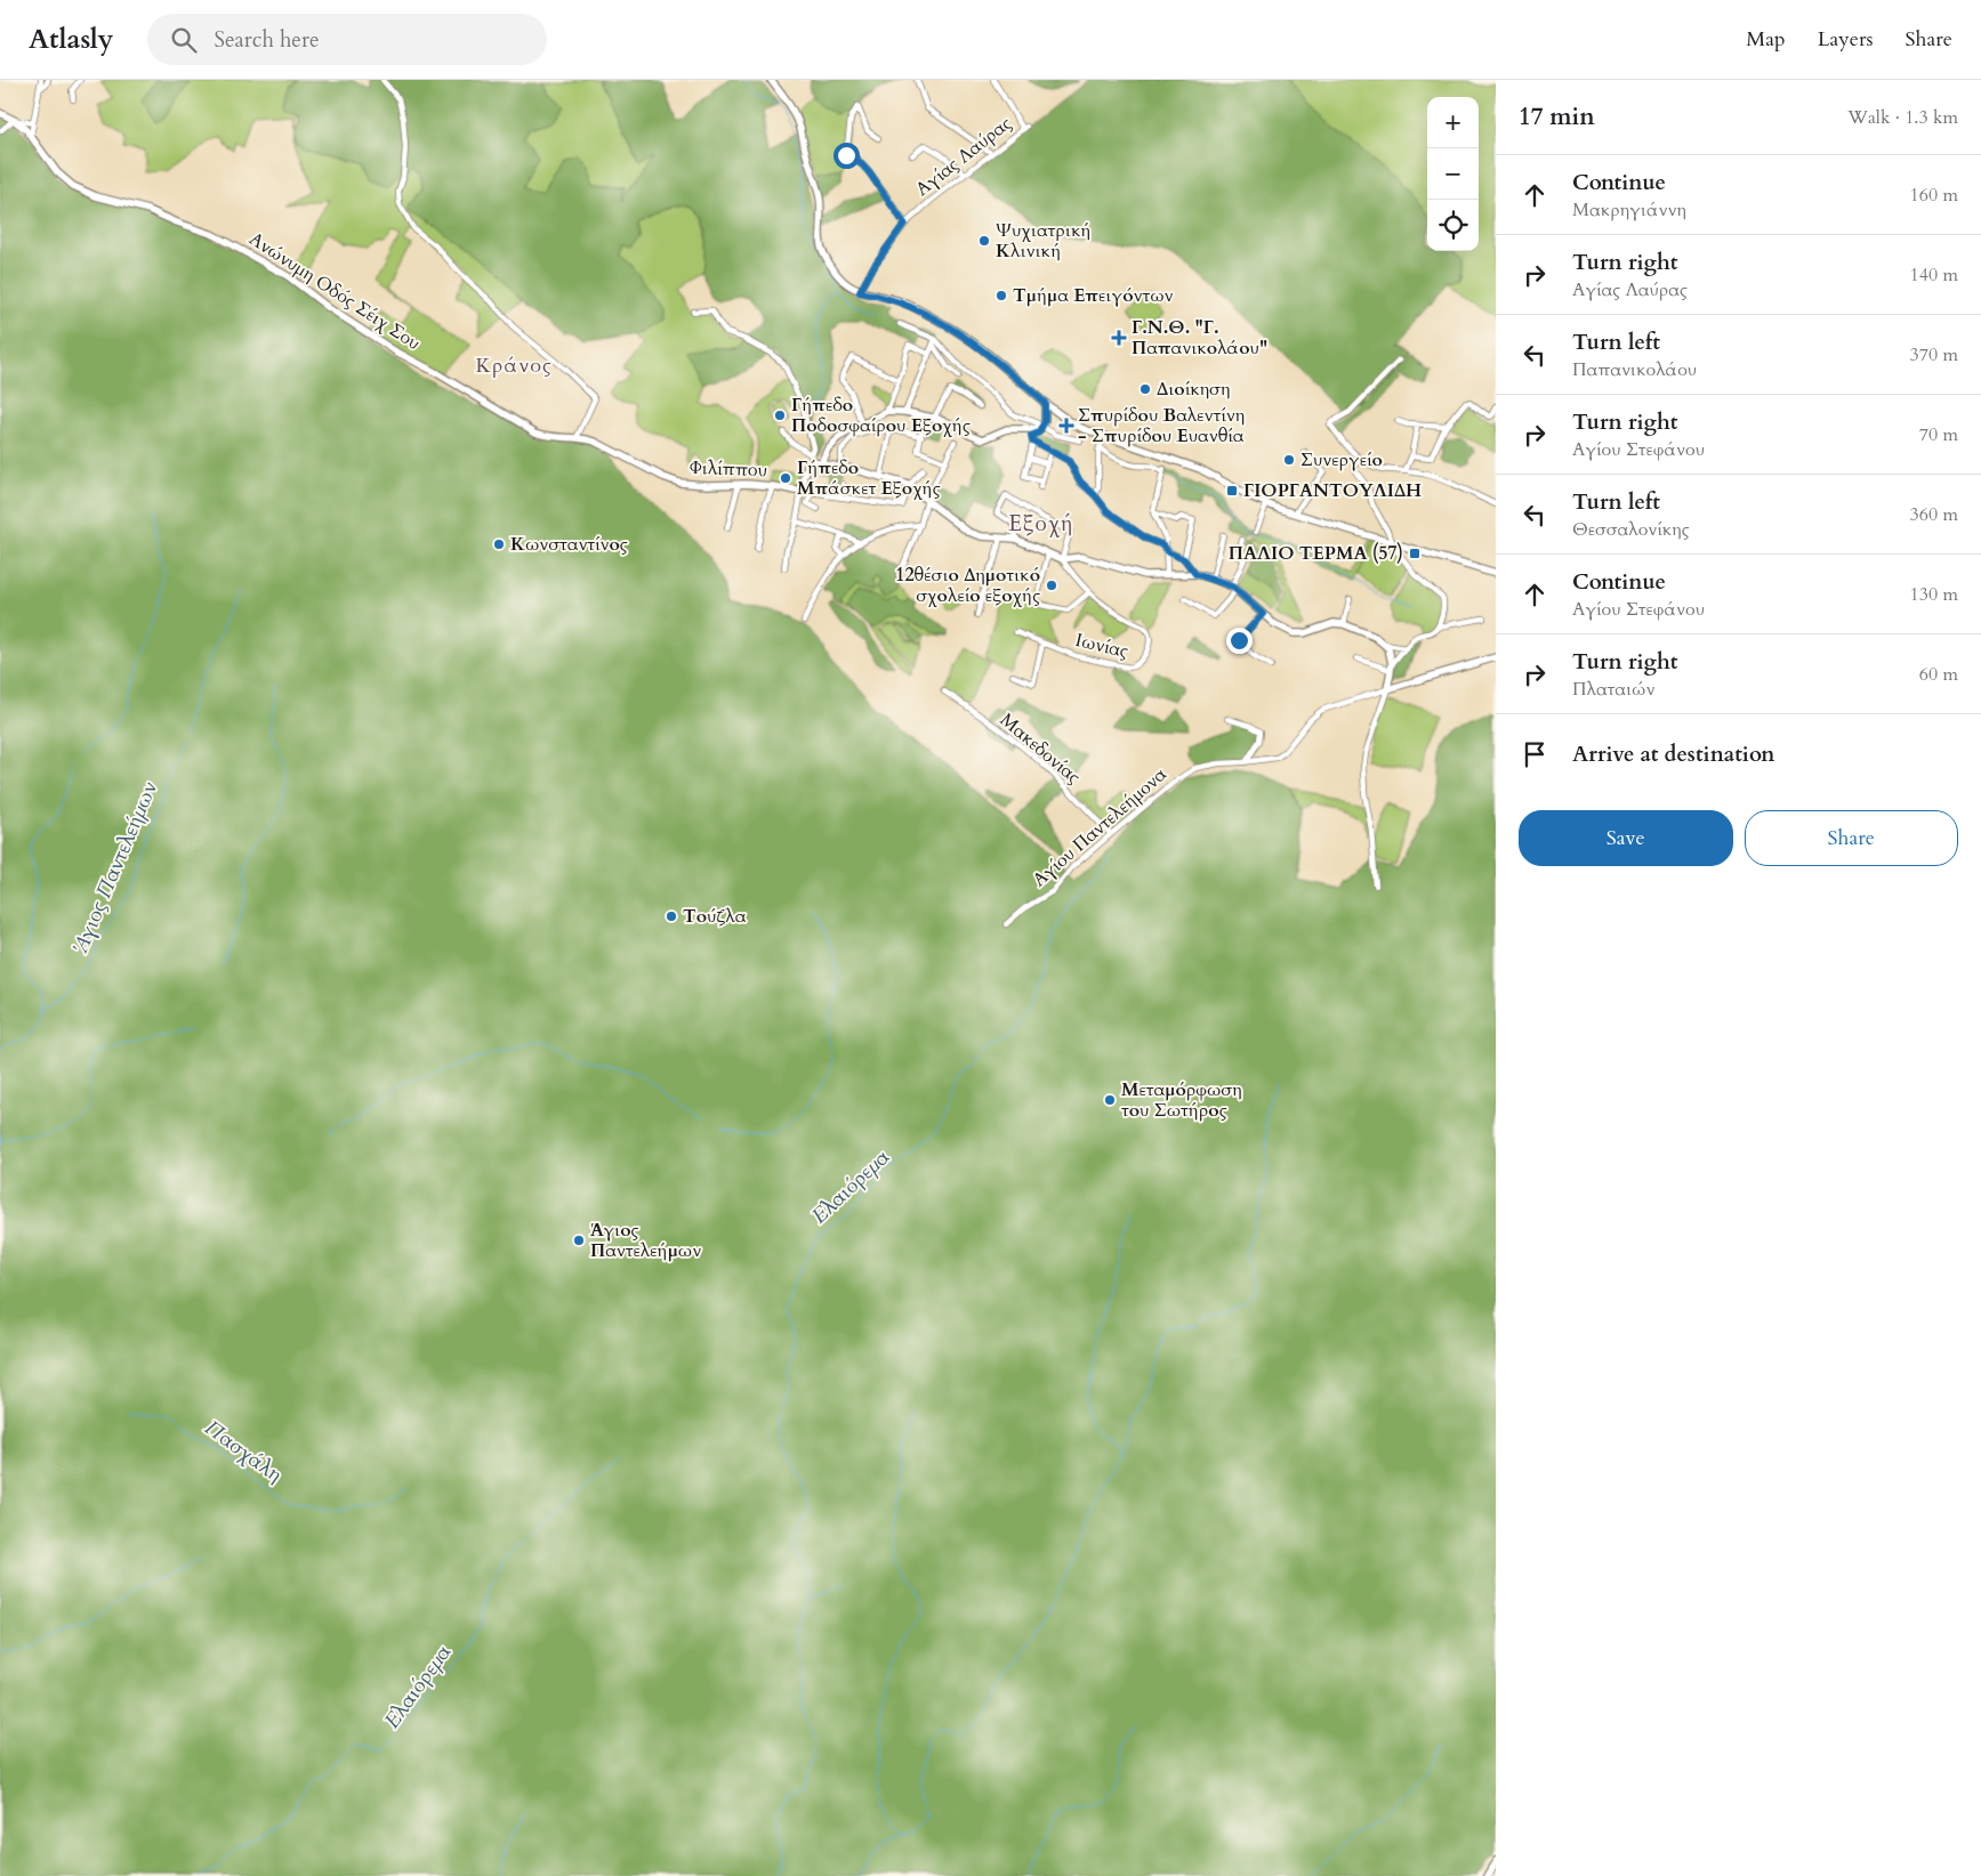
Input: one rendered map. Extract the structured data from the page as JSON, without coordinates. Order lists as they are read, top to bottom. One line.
{"streets":{"street":["Αγίας Λαύρας","Ανώνυμη Οδός Σέιχ Σου","Φιλίππου","Ιωνίας","Μακεδονίας","Αγίου Παντελεήμονα"]},"crossings":[["Ανώνυμη Οδός Σέιχ Σου","Φιλίππου"],["Μακεδονίας","Αγίου Παντελεήμονα"]],"districts":["Κράνος","Εξοχή"],"water":["Άγιος Παντελεήμων","Ελαιόρεμα","Πασχάλη"],"places":{"other":["Ψυχιατρική Κλινική","Τμήμα Επειγόντων","Διοίκηση","Γήπεδο Ποδοσφαίρου Εξοχής","Συνεργείο","Γήπεδο Μπάσκετ Εξοχής","Κωνσταντίνος","12θέσιο Δημοτικό σχολείο εξοχής","Τούζλα","Μεταμόρφωση του Σωτήρος","Άγιος Παντελεήμων"],"health":["Γ.Ν.Θ. \"Γ. Παπανικολάου\"","Σπυρίδου Βαλεντίνη - Σπυρίδου Ευανθία"],"transit":["ΓΙΟΡΓΑΝΤΟΥΛΙΔΗ","ΠΑΛΙΟ ΤΕΡΜΑ (57)"]},"page":{"header":"Atlasly","search":"Search here","nav":["Map","Layers","Share"],"heading":["17 min","Walk · 1.3 km"],"map_buttons":["+","−"],"list":[["Continue","Μακρηγιάννη","160 m"],["Turn right","Αγίας Λαύρας","140 m"],["Turn left","Παπανικολάου","370 m"],["Turn right","Αγίου Στεφάνου","70 m"],["Turn left","Θεσσαλονίκης","360 m"],["Continue","Αγίου Στεφάνου","130 m"],["Turn right","Πλαταιών","60 m"],"Arrive at destination"],"buttons":["Save","Share"]}}
